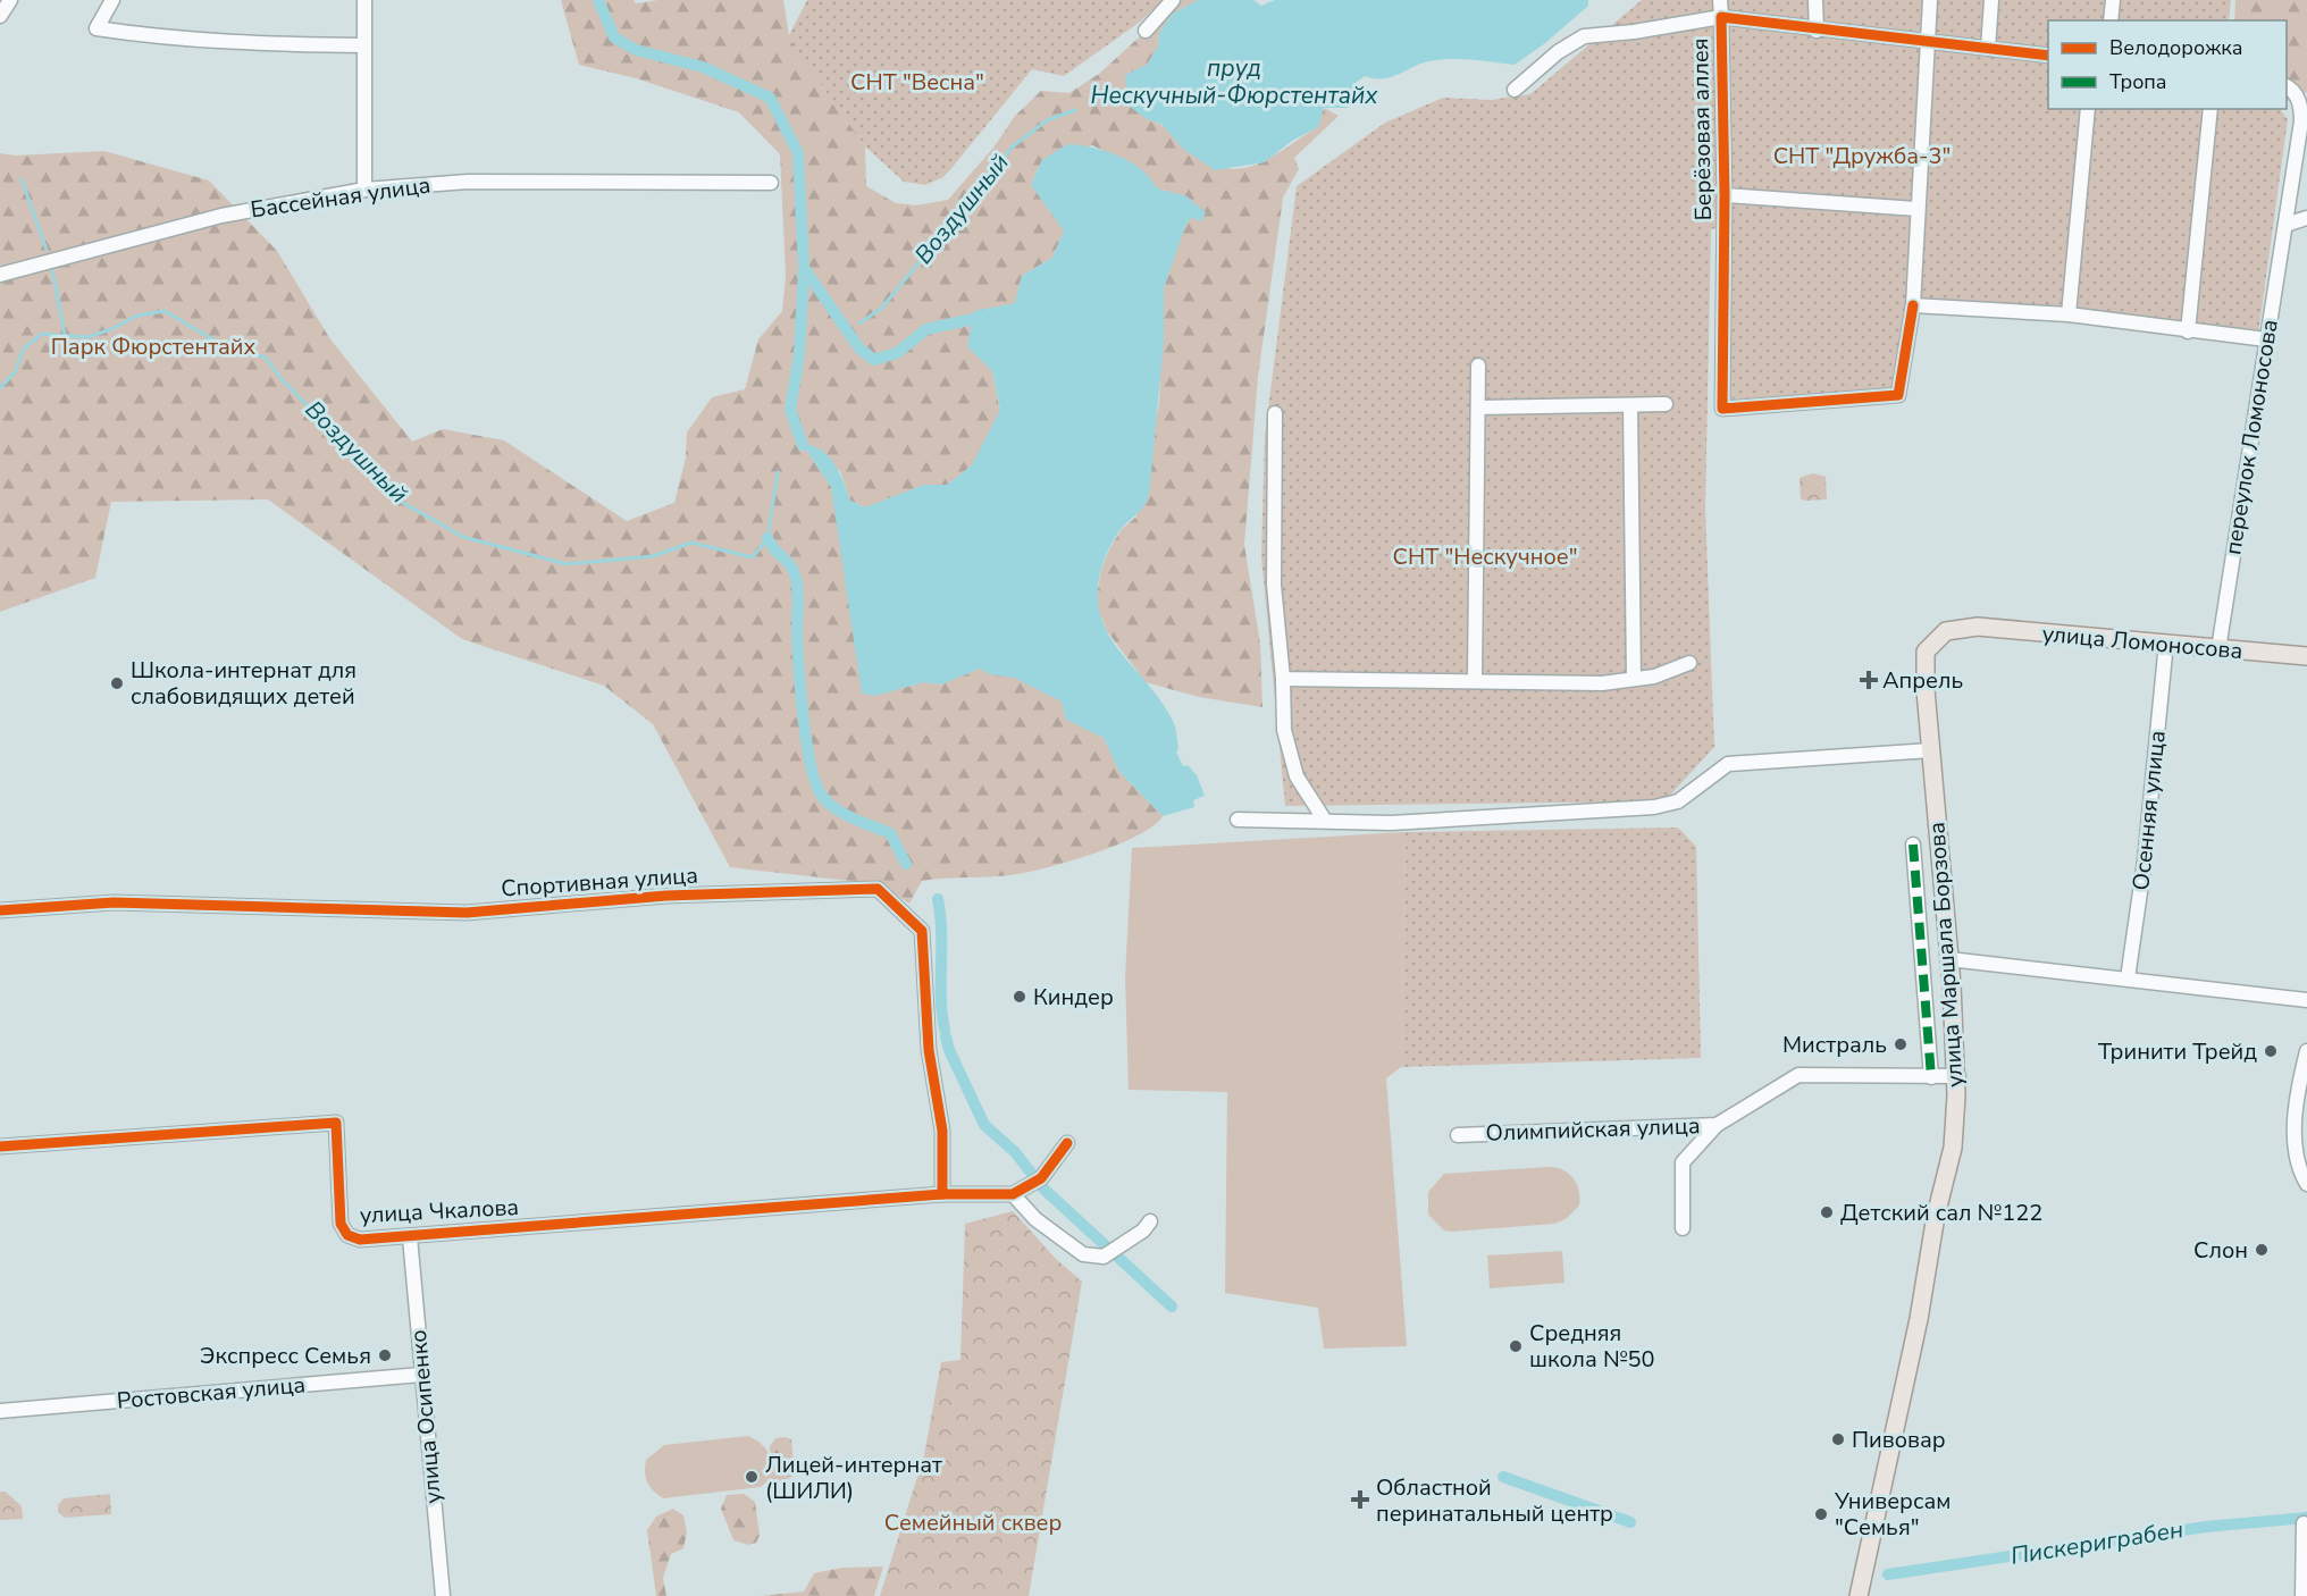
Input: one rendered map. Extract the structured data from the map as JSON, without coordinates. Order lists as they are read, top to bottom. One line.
{"streets":{"main road":["улица Ломоносова","улица Маршала Борзова"],"street":["Берёзовая аллея","Бассейная улица","переулок Ломоносова","Осенняя улица","Спортивная улица","Олимпийская улица","улица Чкалова","Ростовская улица","улица Осипенко"]},"crossings":[["переулок Ломоносова","улица Ломоносова"],["улица Ломоносова","Осенняя улица"],["улица Ломоносова","улица Маршала Борзова"],["Спортивная улица","улица Чкалова"],["улица Маршала Борзова","Олимпийская улица"],["улица Чкалова","улица Осипенко"],["Ростовская улица","улица Осипенко"]],"water":["пруд Нескучный-Фюрстентайх","Воздушный","Пискериграбен"],"parks":["СНТ \"Весна\"","СНТ \"Дружба-3\"","Парк Фюрстентайх","СНТ \"Нескучное\"","Семейный сквер"],"places":{"health":["Апрель","Областной перинатальный центр"],"other":["Школа-интернат для слабовидящих детей","Киндер","Мистраль","Тринити Трейд","Детский сал №122","Слон","Средняя школа №50","Экспресс Семья","Пивовар","Лицей-интернат (ШИЛИ)","Универсам \"Семья\""]},"legend":["Велодорожка","Тропа"]}
